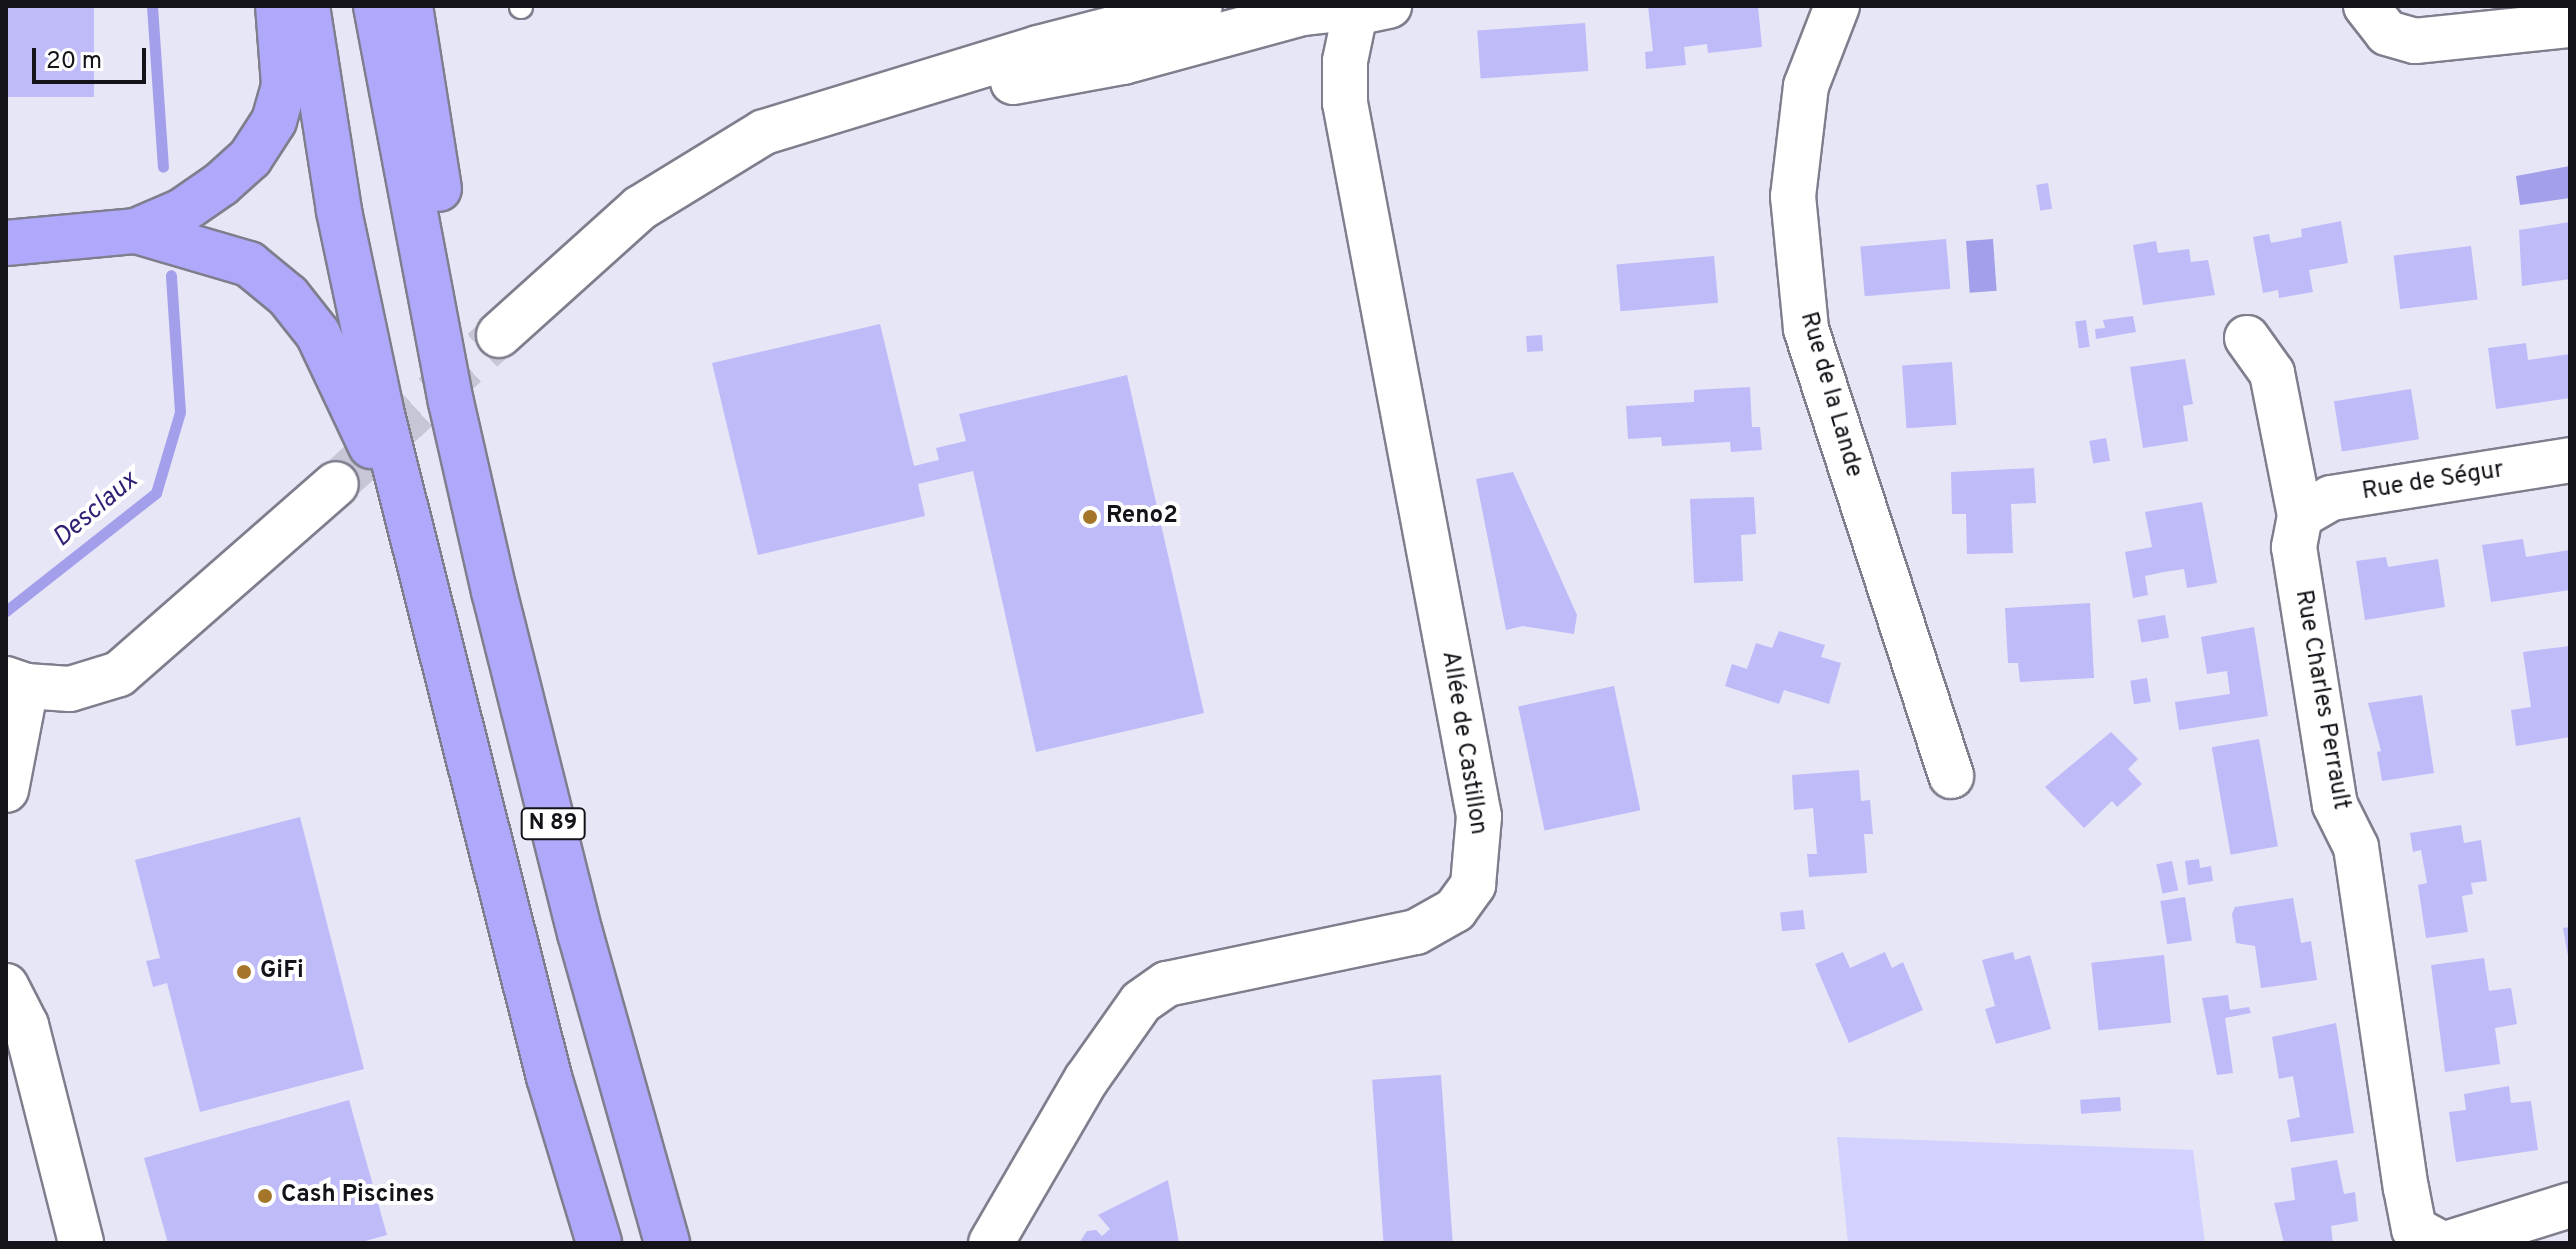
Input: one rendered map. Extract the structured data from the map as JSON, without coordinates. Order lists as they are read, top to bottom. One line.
{"streets":{"highway":["N 89"],"street":["Rue de la Lande","Rue de Ségur","Rue Charles Perrault","Allée de Castillon"]},"crossings":[["Rue de Ségur","Rue Charles Perrault"]],"water":["Desclaux"],"places":["Reno2","GiFi","Cash Piscines"],"scale_bar":"20 m"}
